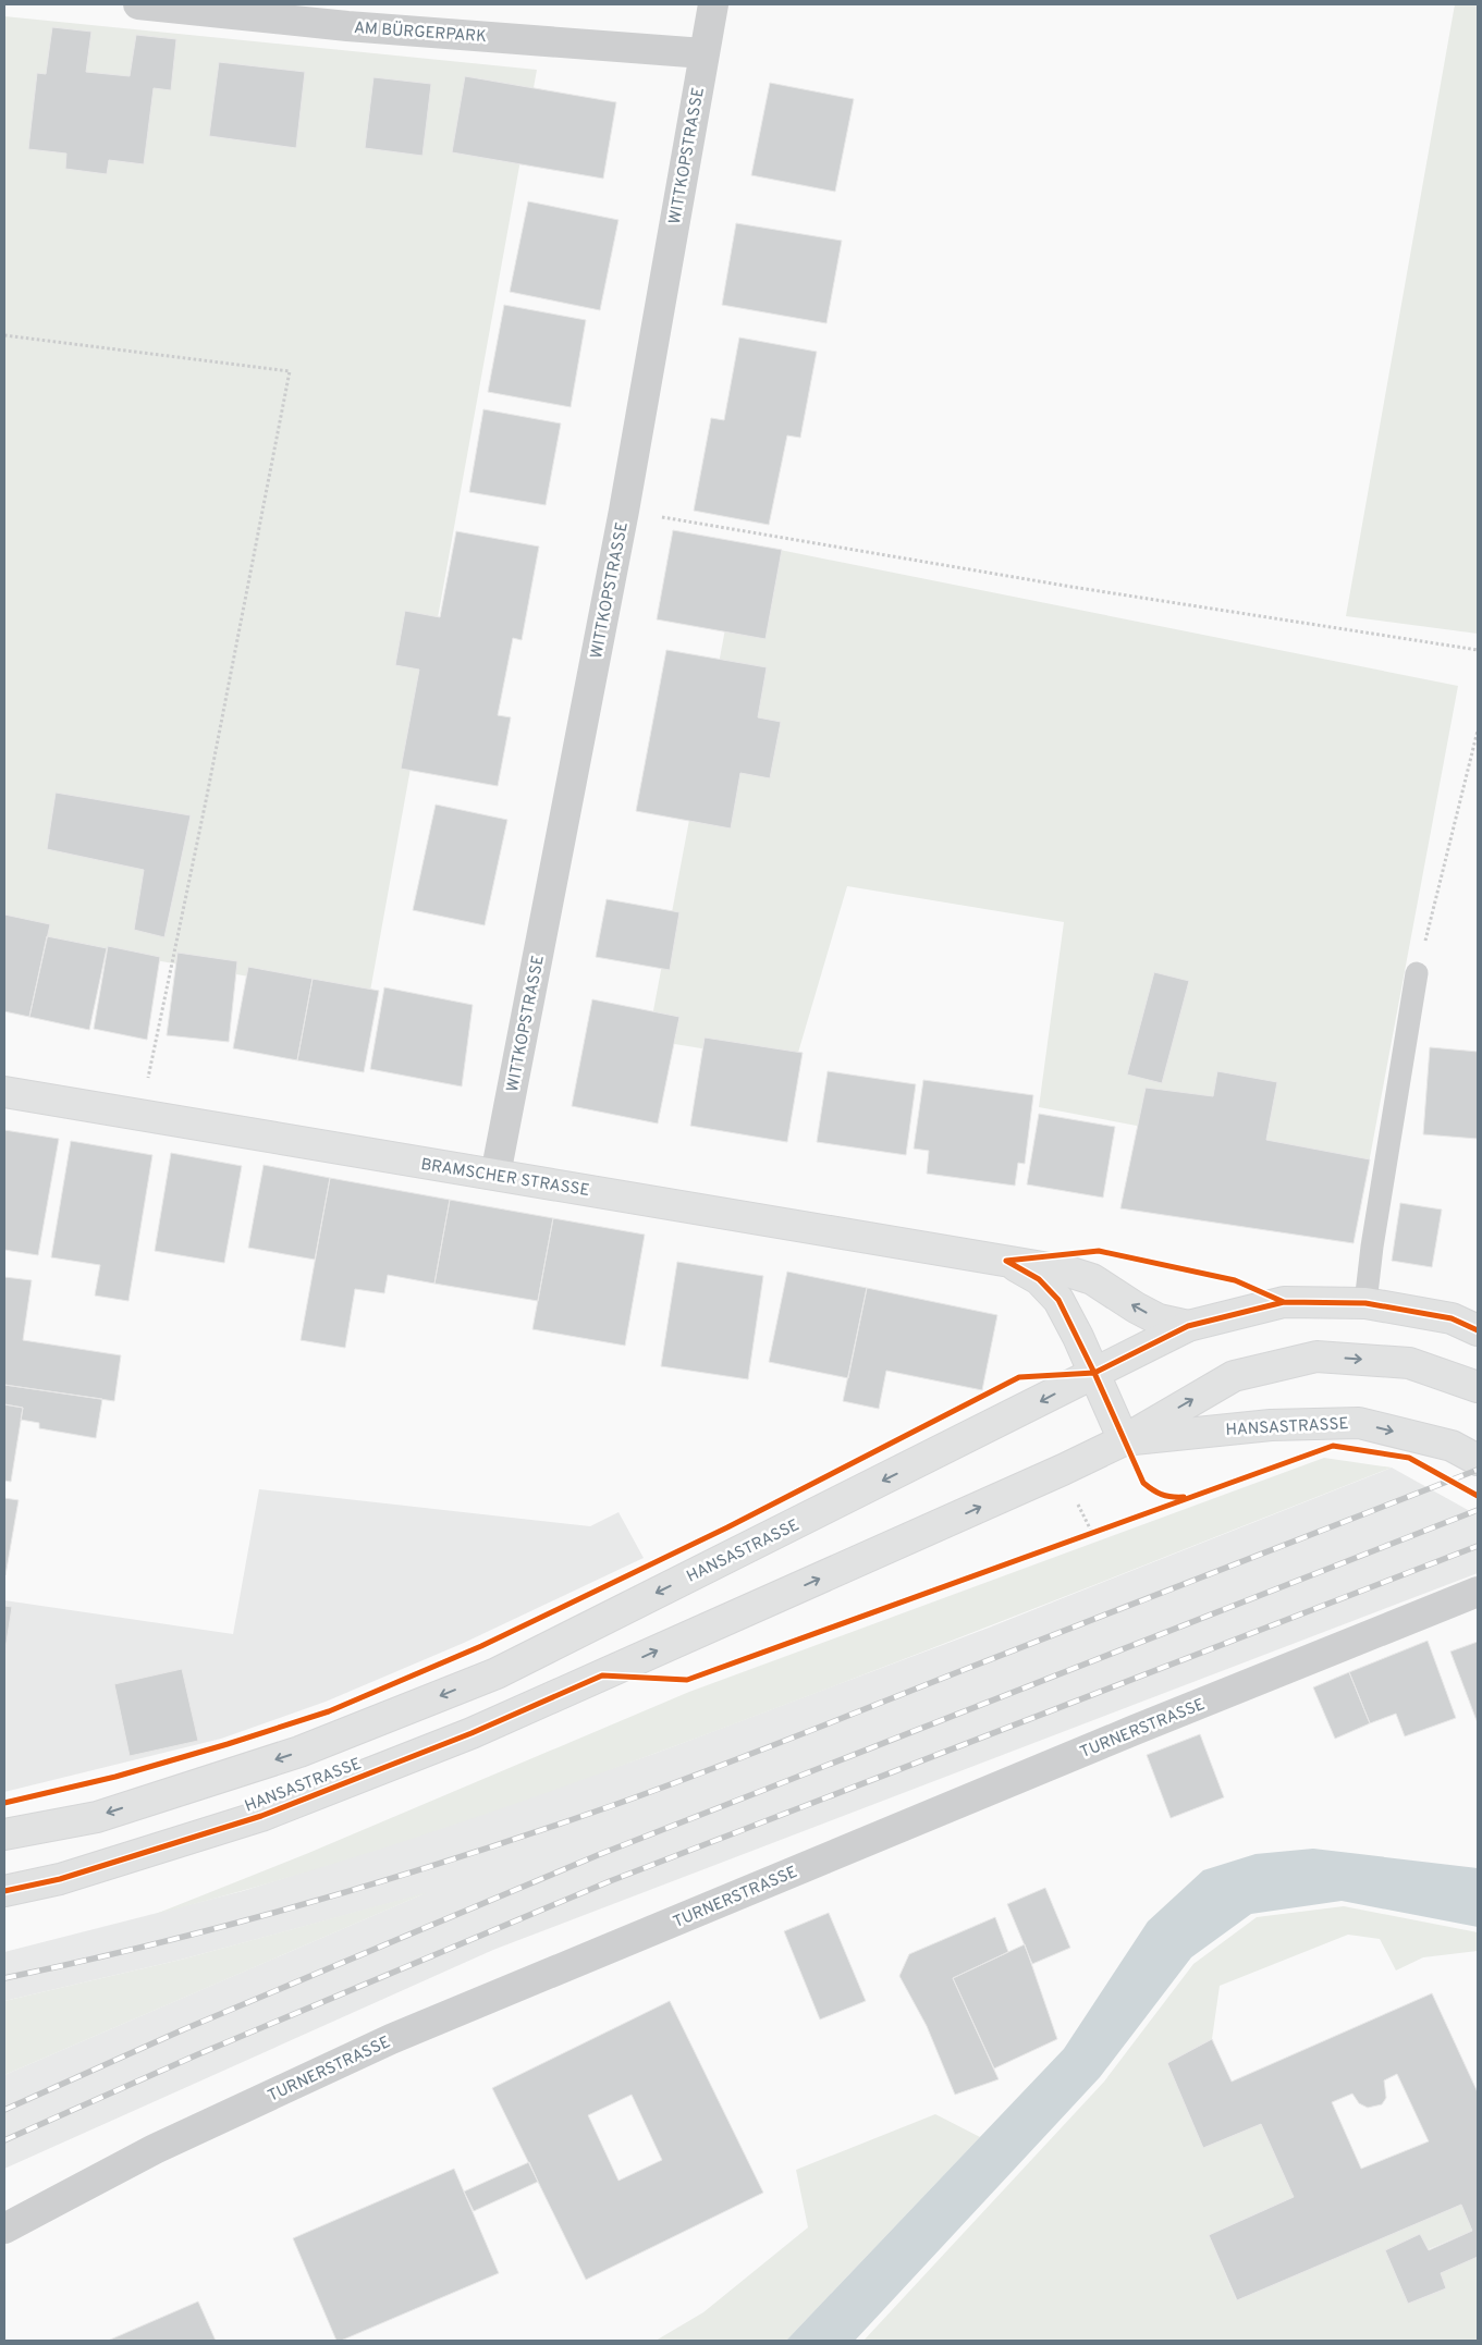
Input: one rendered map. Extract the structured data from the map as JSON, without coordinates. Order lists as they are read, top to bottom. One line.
{"streets":{"main road":["BRAMSCHER STRASSE","HANSASTRASSE"],"street":["AM BÜRGERPARK","WITTKOPSTRASSE","TURNERSTRASSE"]},"crossings":[["AM BÜRGERPARK","WITTKOPSTRASSE"],["WITTKOPSTRASSE","BRAMSCHER STRASSE"],["BRAMSCHER STRASSE","HANSASTRASSE"]]}
